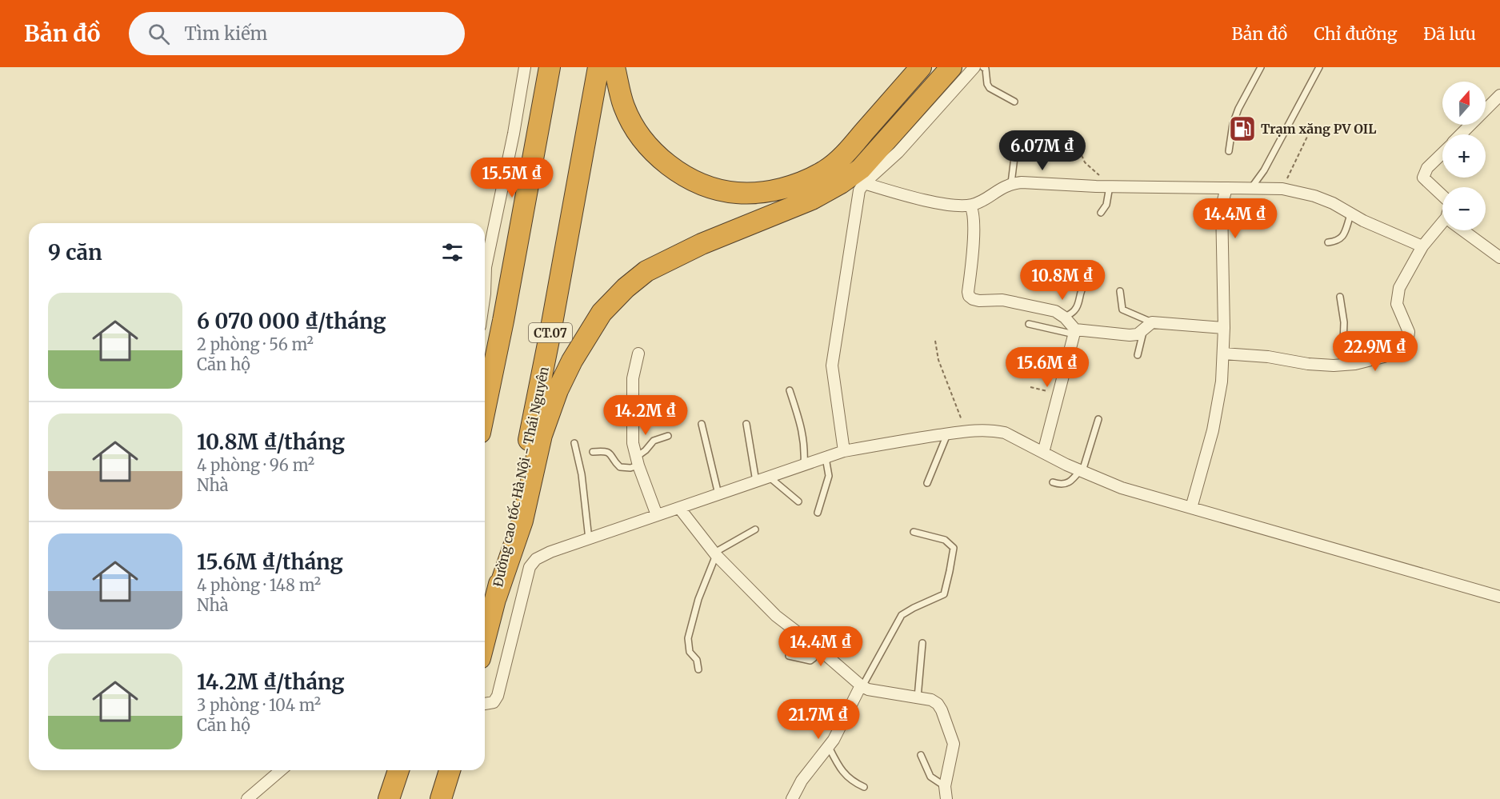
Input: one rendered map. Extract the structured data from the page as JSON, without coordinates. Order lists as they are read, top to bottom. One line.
{"streets":{"highway":["CT.07","Đường cao tốc Hà Nội - Thái Nguyên"]},"places":{"fuel station":["Trạm xăng PV OIL"]},"north":"top","page":{"header":"Bản đồ","search":"Tìm kiếm","nav":["Bản đồ","Chỉ đường","Đã lưu"],"map_buttons":["+","−"],"price":["6.07M ₫","15.5M ₫","14.4M ₫","10.8M ₫","22.9M ₫","15.6M ₫","14.2M ₫","14.4M ₫","21.7M ₫"],"heading":"9 căn","list":[{"name":"6 070 000 ₫/tháng","note":"2 phòng · 56 m² · Căn hộ"},{"name":"10.8M ₫/tháng","note":"4 phòng · 96 m² · Nhà"},{"name":"15.6M ₫/tháng","note":"4 phòng · 148 m² · Nhà"},{"name":"14.2M ₫/tháng","note":"3 phòng · 104 m² · Căn hộ"}]}}
